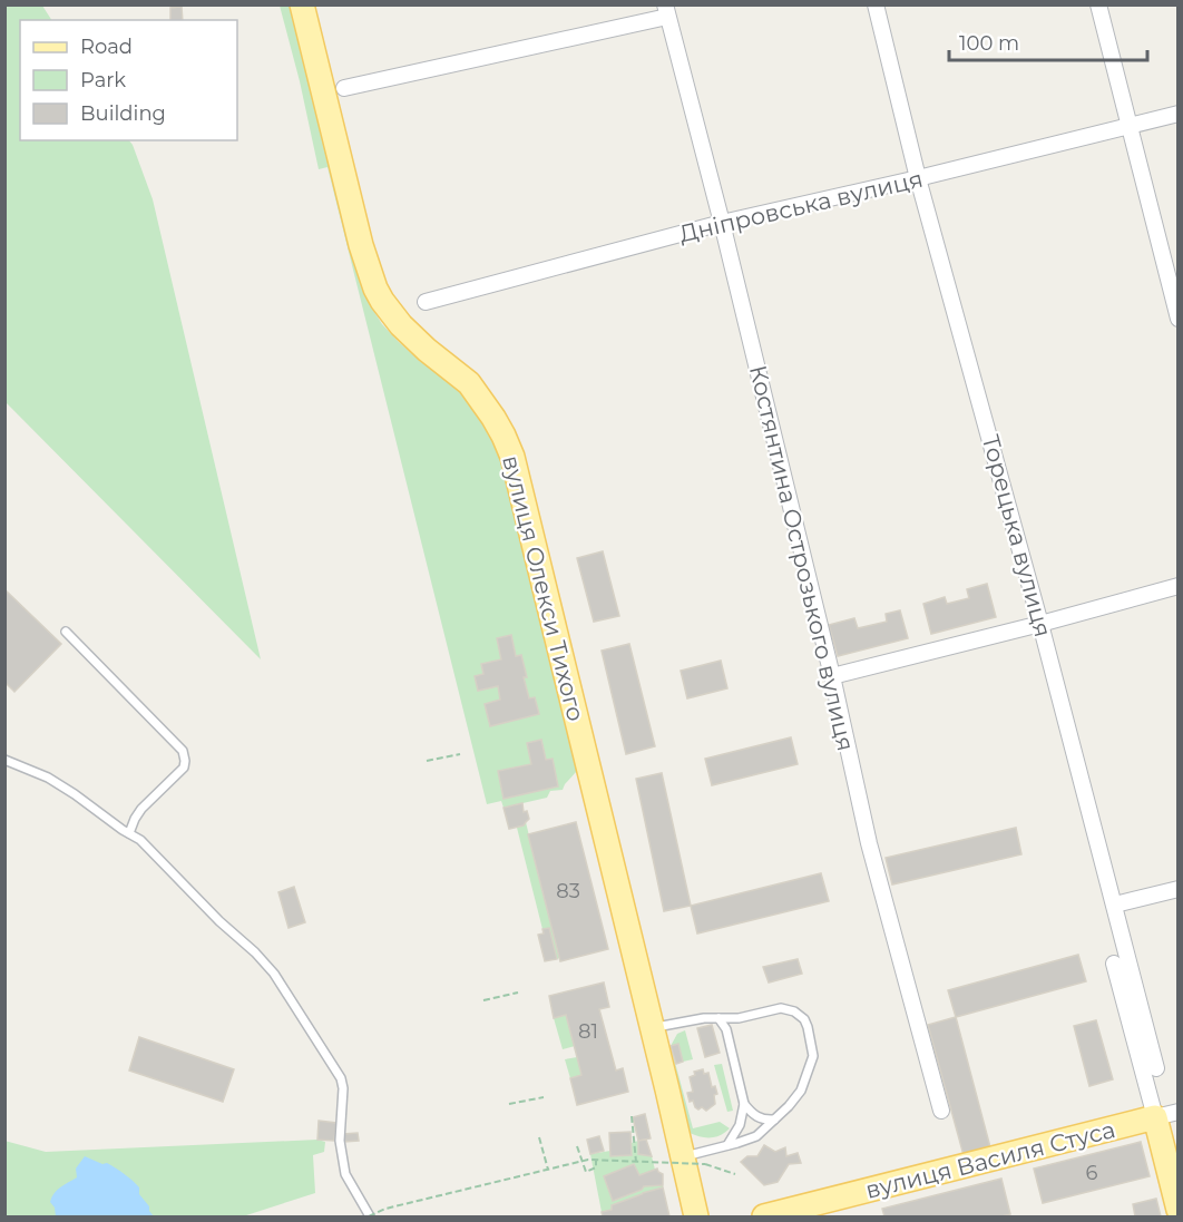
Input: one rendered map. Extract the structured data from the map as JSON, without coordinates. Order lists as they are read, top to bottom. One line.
{"streets":{"main road":["вулиця Олекси Тихого","вулиця Василя Стуса"],"street":["Дніпровська вулиця","Торецька вулиця","Костянтина Острозького вулиця"]},"crossings":[["Дніпровська вулиця","Торецька вулиця"],["Дніпровська вулиця","Костянтина Острозького вулиця"]],"house_numbers":["83","81","6"],"legend":["Road","Park","Building"],"scale_bar":"100 m"}
